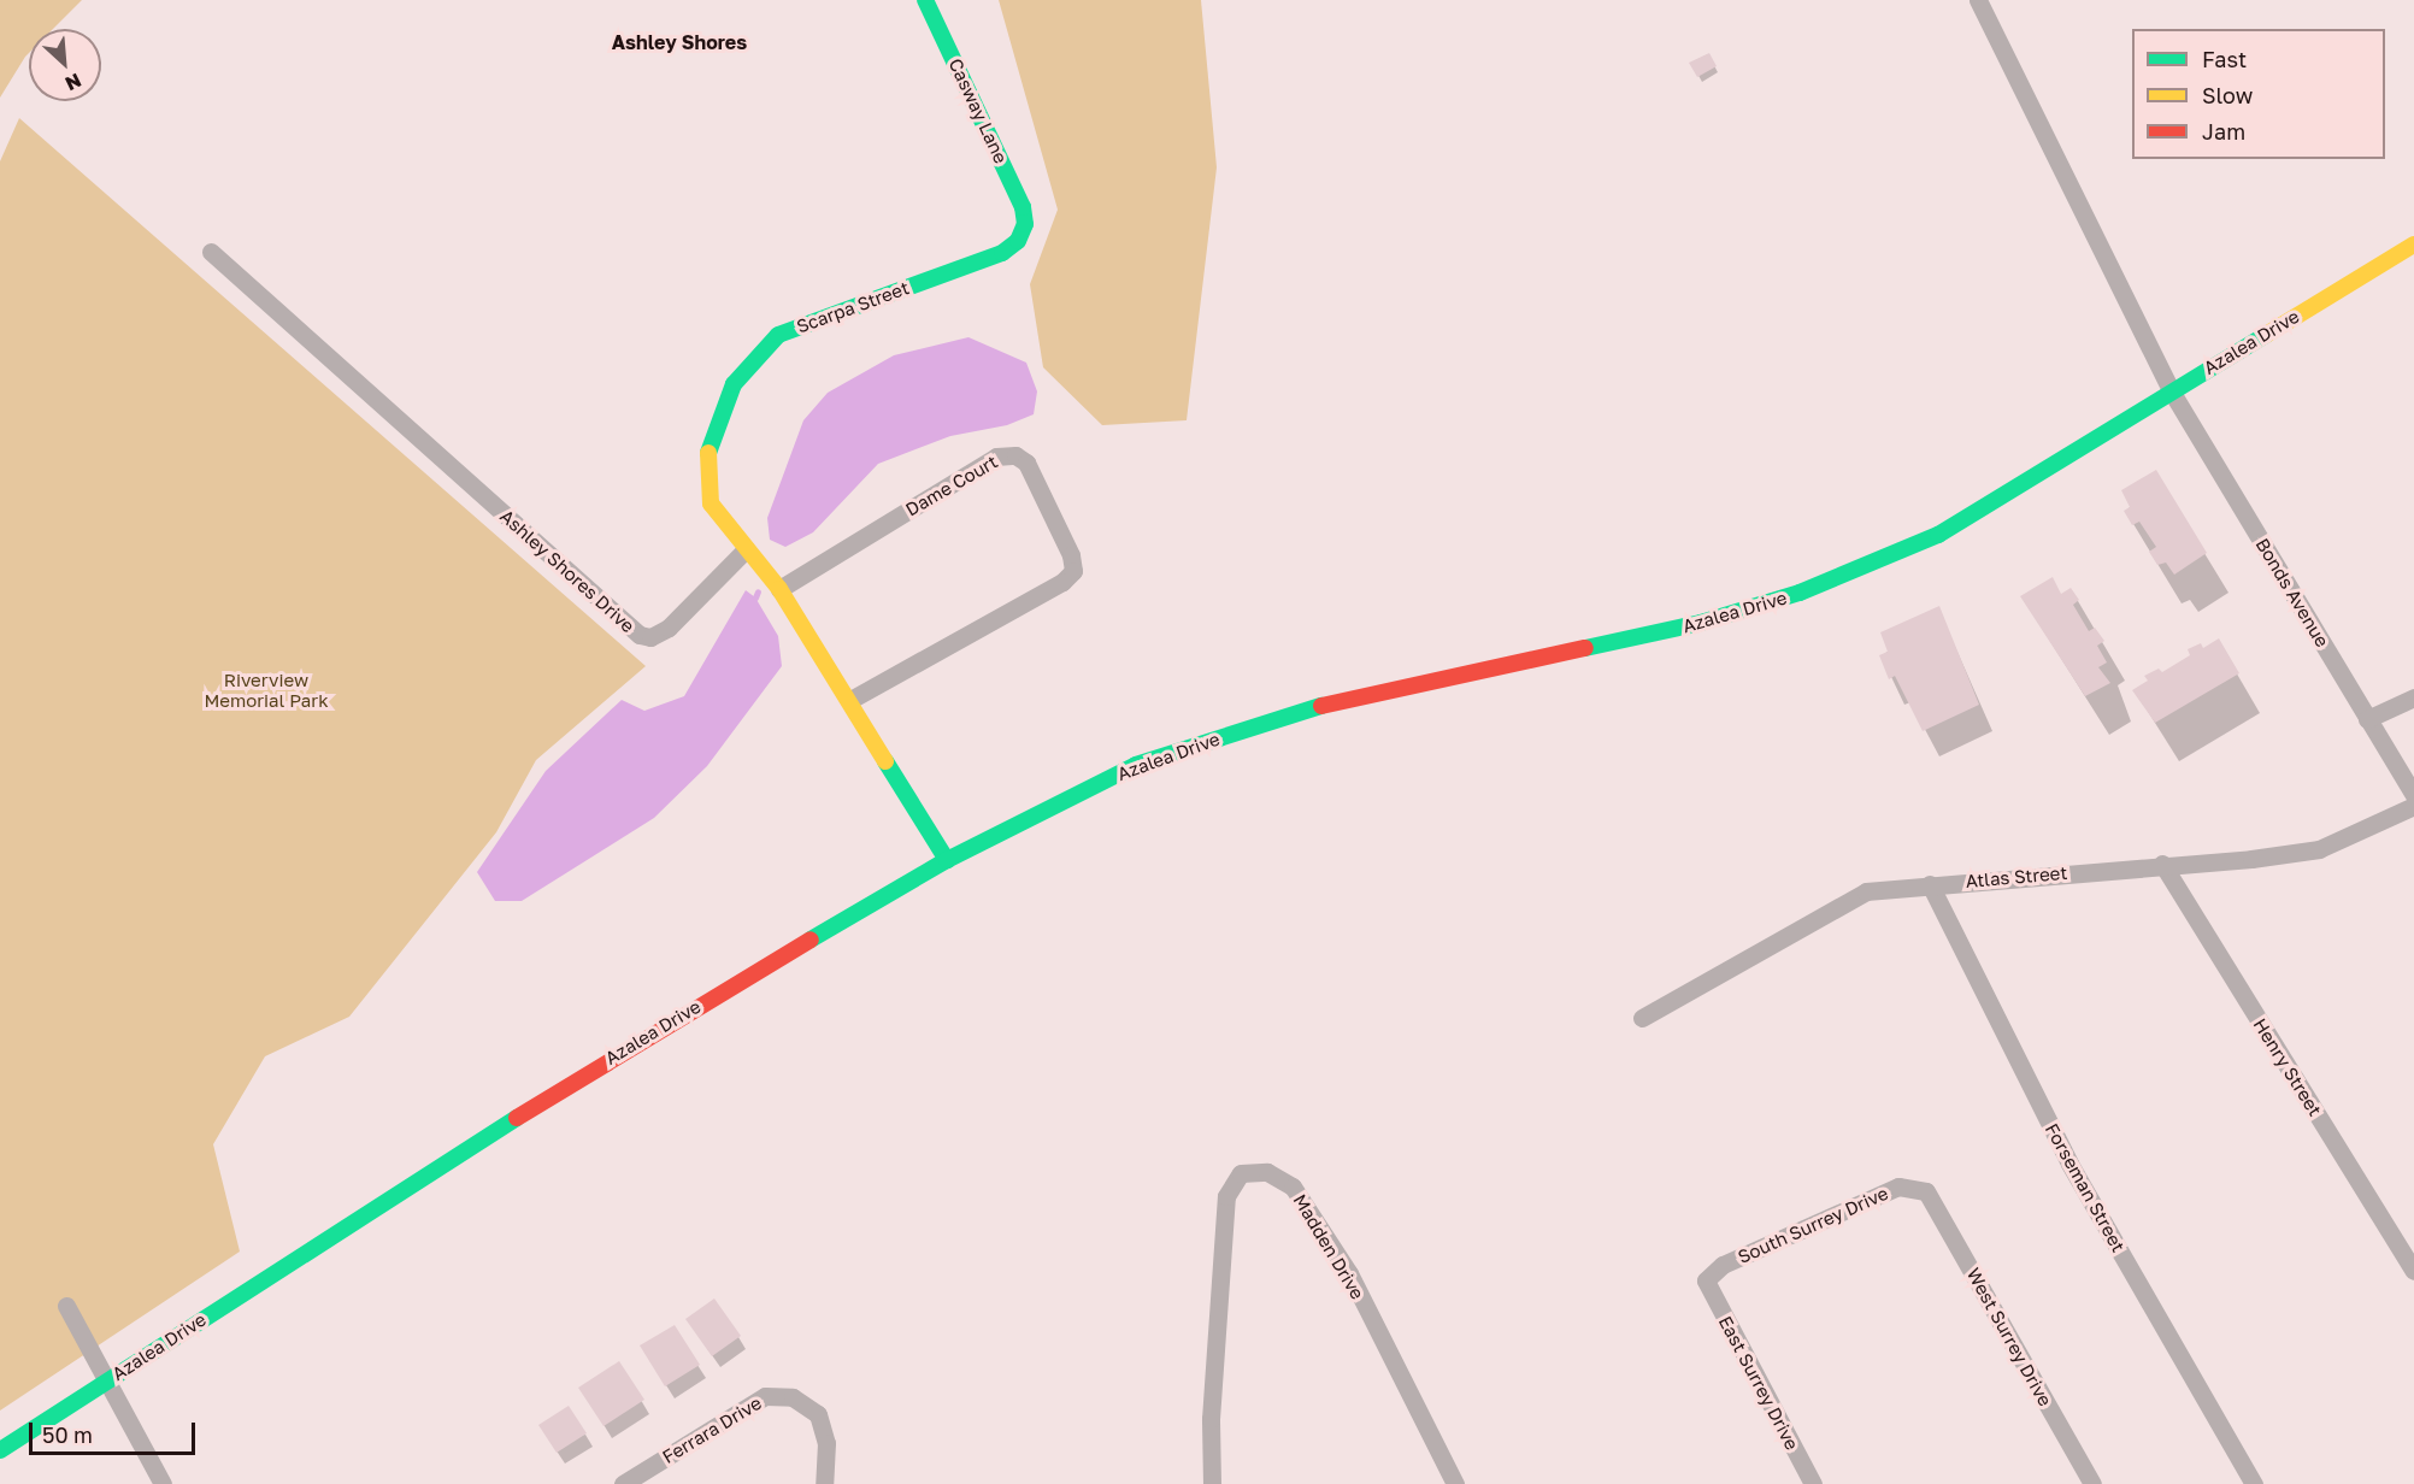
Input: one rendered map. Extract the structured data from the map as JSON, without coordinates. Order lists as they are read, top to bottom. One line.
{"streets":{"street":["Casway Lane","Scarpa Street","Azalea Drive","Dame Court","Ashley Shores Drive","Bonds Avenue","Atlas Street","Henry Street","Forseman Street","South Surrey Drive","Madden Drive","West Surrey Drive","East Surrey Drive","Ferrara Drive"]},"crossings":[["Casway Lane","Scarpa Street"],["Scarpa Street","Ashley Shores Drive"],["Azalea Drive","Bonds Avenue"],["Atlas Street","Henry Street"],["Atlas Street","Forseman Street"],["South Surrey Drive","West Surrey Drive"],["South Surrey Drive","East Surrey Drive"]],"districts":["Ashley Shores"],"parks":["Riverview Memorial Park"],"legend":["Fast","Slow","Jam"],"scale_bar":"50 m","north":"bottom right"}
